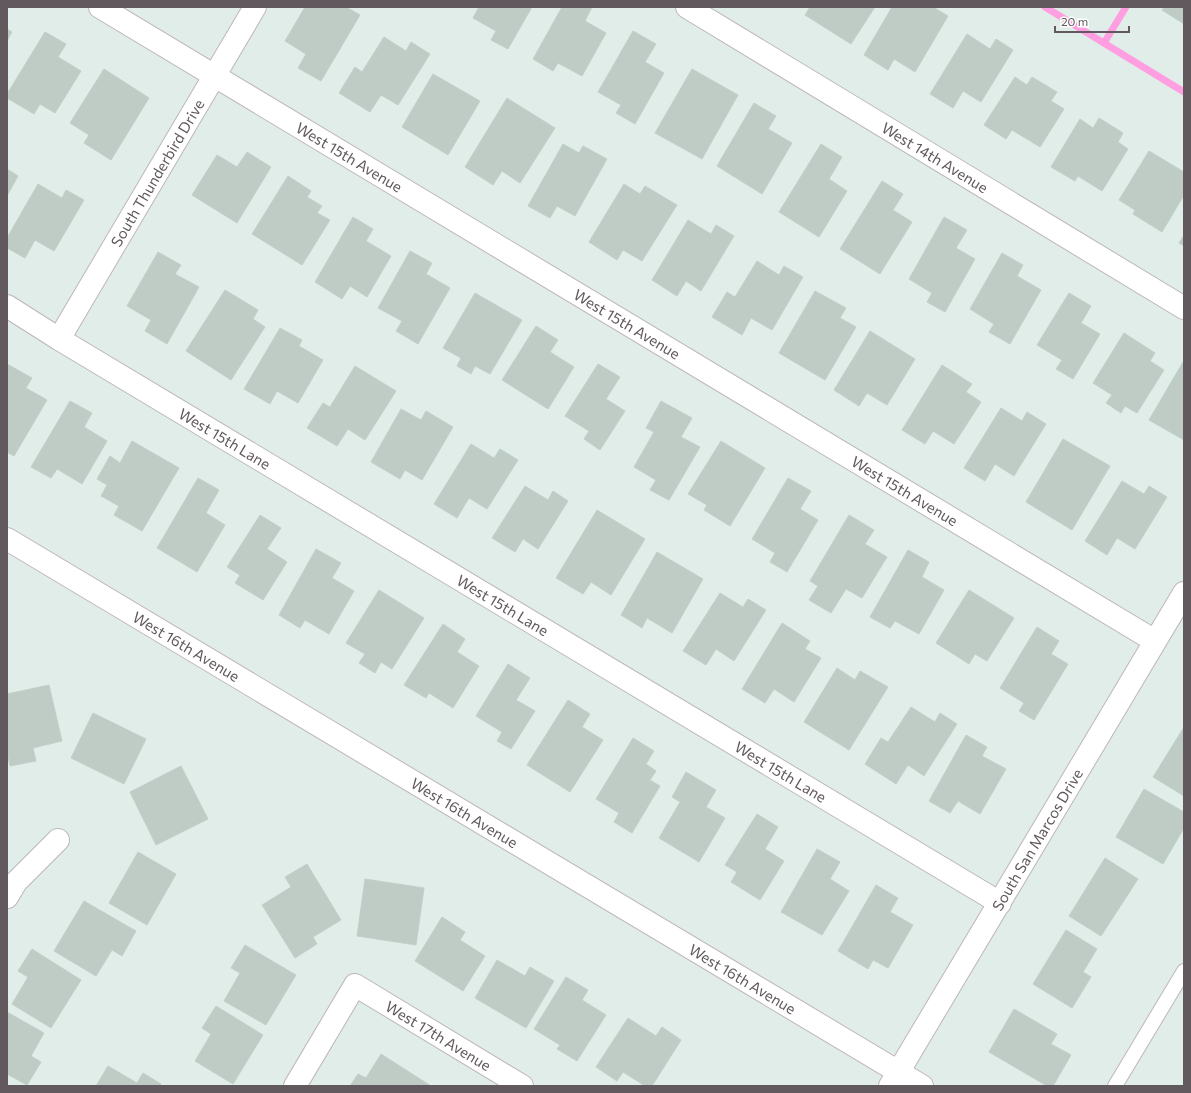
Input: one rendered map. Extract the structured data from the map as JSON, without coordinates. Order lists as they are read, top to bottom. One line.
{"streets":{"street":["West 15th Avenue","West 14th Avenue","South Thunderbird Drive","West 15th Lane","West 16th Avenue","South San Marcos Drive","West 17th Avenue"]},"crossings":[["West 15th Avenue","South Thunderbird Drive"],["West 15th Avenue","South San Marcos Drive"],["South Thunderbird Drive","West 15th Lane"],["West 15th Lane","South San Marcos Drive"],["West 16th Avenue","South San Marcos Drive"]],"scale_bar":"20 m"}
